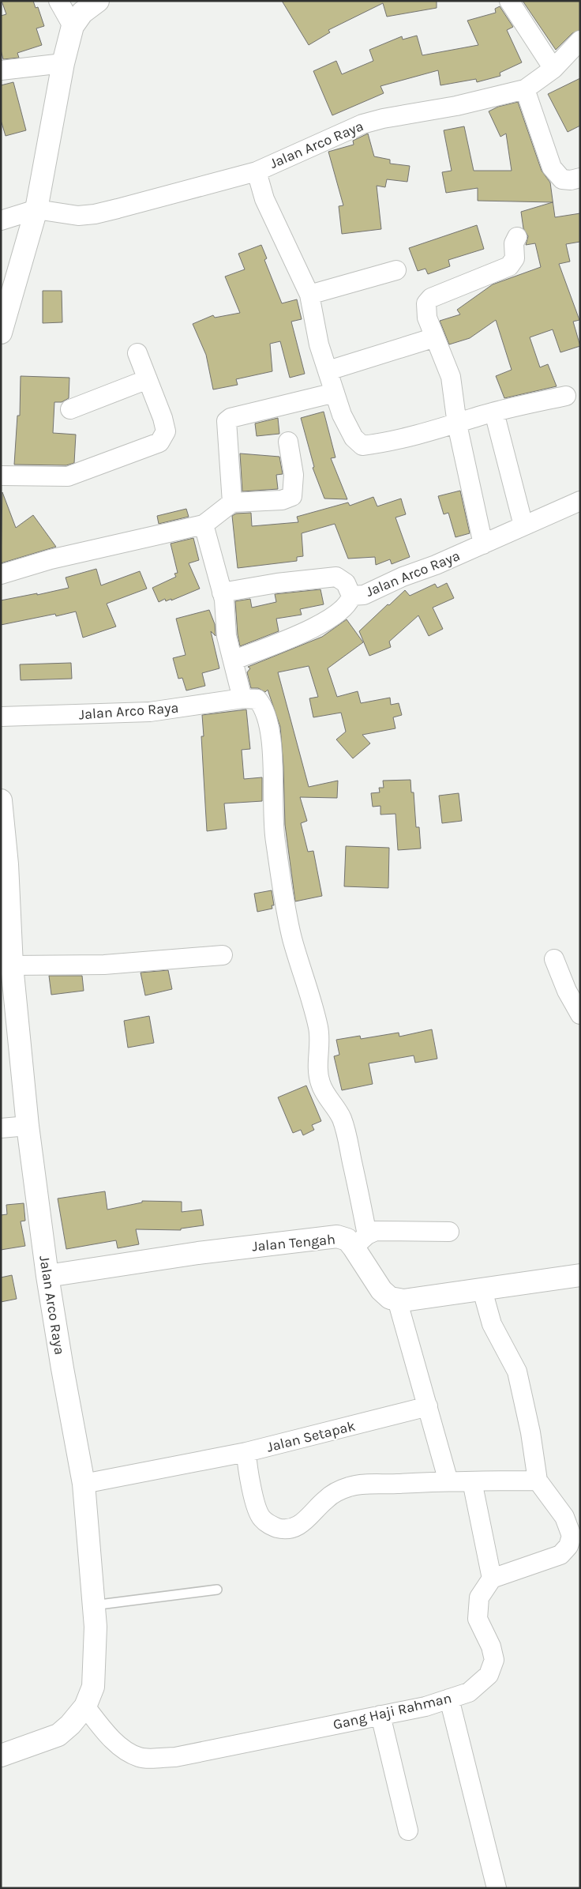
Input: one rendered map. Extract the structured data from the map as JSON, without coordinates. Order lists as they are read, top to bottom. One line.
{"streets":{"main road":["Jalan Arco Raya","Jalan Tengah"],"street":["Jalan Setapak","Gang Haji Rahman"]},"crossings":[["Jalan Arco Raya","Jalan Tengah"],["Jalan Arco Raya","Jalan Setapak"],["Jalan Arco Raya","Gang Haji Rahman"]]}
